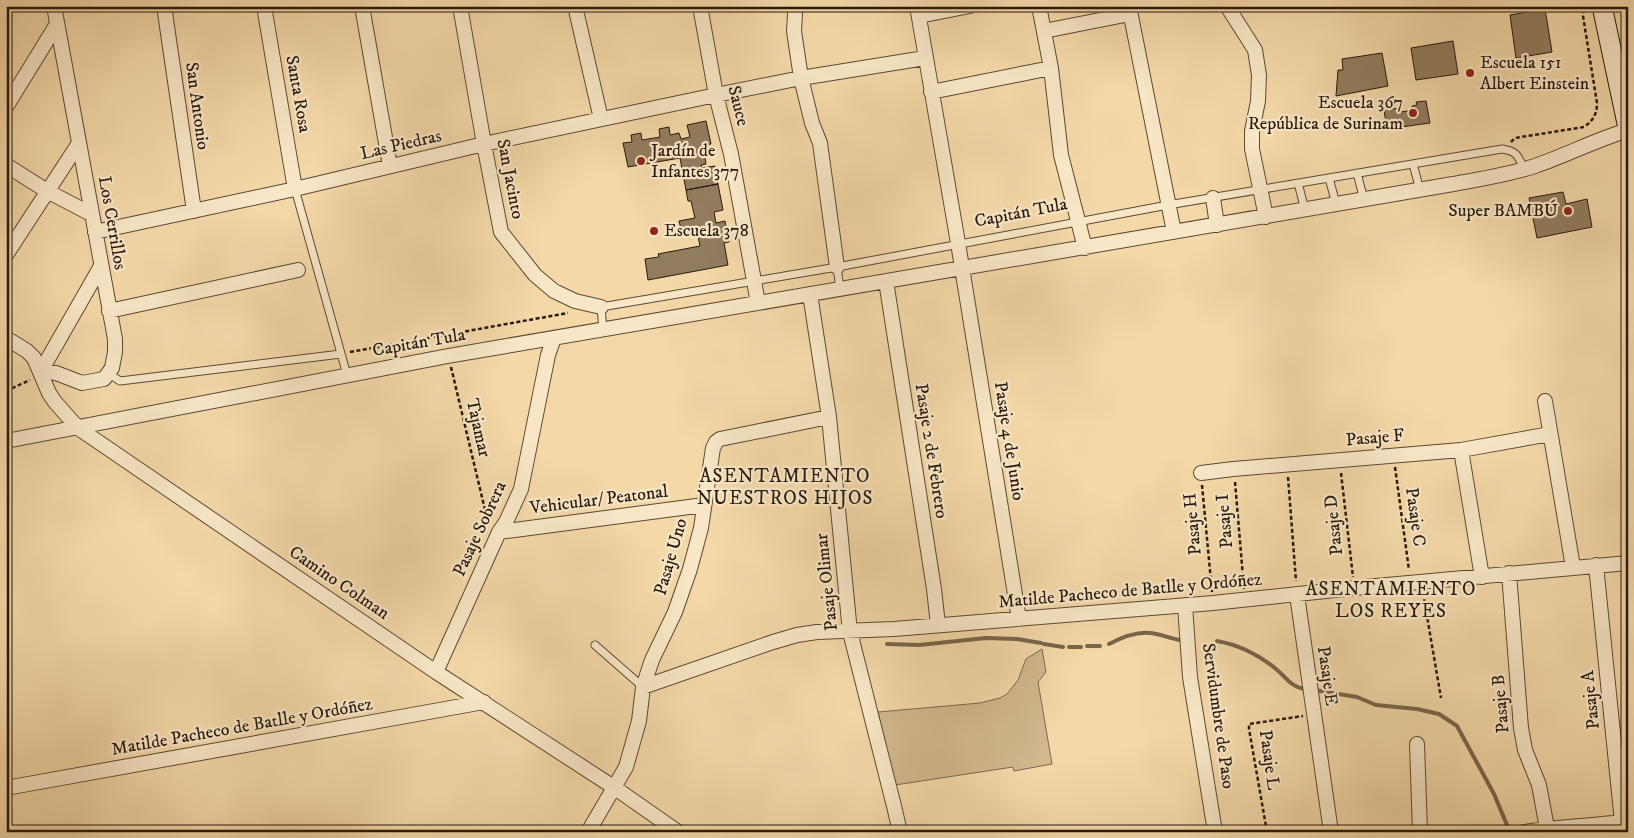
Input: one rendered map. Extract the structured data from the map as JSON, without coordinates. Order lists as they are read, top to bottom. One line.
{"streets":{"street":["Santa Rosa","San Antonio","Sauce","Las Piedras","San Jacinto","Capitán Tula","Los Cerrillos","Pasaje F","Pasaje 4 de Junio","Pasaje 2 de Febrero","Vehicular/ Peatonal","Pasaje Sobrera","Pasaje Uno","Pasaje Olimar","Camino Colman","Matilde Pacheco de Batlle y Ordóñez","Pasaje E","Pasaje A","Pasaje B","Servidumbre de Paso"],"path":["Tajamar","Pasaje C","Pasaje I","Pasaje H","Pasaje D","Pasaje L"]},"crossings":[["Santa Rosa","Las Piedras"],["San Antonio","Las Piedras"],["Sauce","Las Piedras"],["Sauce","Capitán Tula"],["Las Piedras","San Jacinto"],["Las Piedras","Los Cerrillos"],["San Jacinto","Capitán Tula"],["Capitán Tula","Tajamar"],["Capitán Tula","Pasaje 4 de Junio"],["Capitán Tula","Pasaje 2 de Febrero"],["Capitán Tula","Pasaje Sobrera"],["Capitán Tula","Pasaje Olimar"],["Capitán Tula","Camino Colman"],["Tajamar","Vehicular/ Peatonal"],["Tajamar","Pasaje Sobrera"],["Pasaje F","Pasaje C"],["Pasaje F","Pasaje I"],["Pasaje F","Pasaje H"],["Pasaje F","Pasaje D"],["Pasaje 4 de Junio","Matilde Pacheco de Batlle y Ordóñez"],["Pasaje 2 de Febrero","Matilde Pacheco de Batlle y Ordóñez"],["Vehicular/ Peatonal","Pasaje Sobrera"],["Vehicular/ Peatonal","Pasaje Uno"],["Pasaje C","Matilde Pacheco de Batlle y Ordóñez"],["Pasaje I","Matilde Pacheco de Batlle y Ordóñez"],["Pasaje H","Matilde Pacheco de Batlle y Ordóñez"],["Pasaje D","Matilde Pacheco de Batlle y Ordóñez"],["Pasaje Sobrera","Camino Colman"],["Pasaje Uno","Pasaje Olimar"],["Pasaje Uno","Camino Colman"],["Pasaje Uno","Matilde Pacheco de Batlle y Ordóñez"],["Pasaje Olimar","Matilde Pacheco de Batlle y Ordóñez"],["Camino Colman","Matilde Pacheco de Batlle y Ordóñez"],["Matilde Pacheco de Batlle y Ordóñez","Pasaje E"],["Matilde Pacheco de Batlle y Ordóñez","Pasaje A"],["Matilde Pacheco de Batlle y Ordóñez","Pasaje B"],["Matilde Pacheco de Batlle y Ordóñez","Servidumbre de Paso"],["Pasaje E","Pasaje L"]],"districts":["ASENTAMIENTO NUESTROS HIJOS","ASENTAMIENTO LOS REYES"],"places":["Escuela 151 Albert Einstein","Escuela 367 República de Surinam","Jardín de Infantes 377","Super BAMBÚ","Escuela 378"]}
